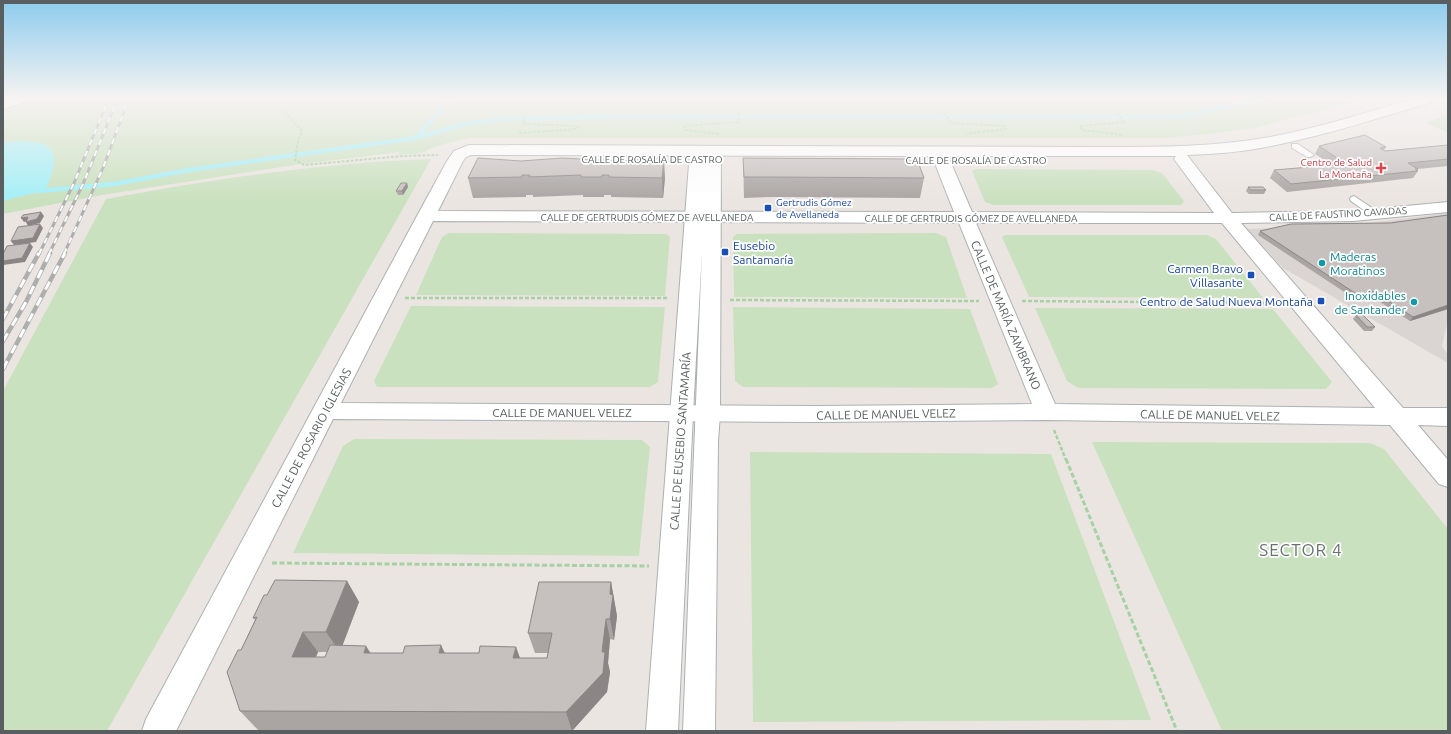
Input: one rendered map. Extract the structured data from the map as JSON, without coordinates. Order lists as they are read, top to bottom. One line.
{"streets":{"street":["CALLE DE ROSALÍA DE CASTRO","CALLE DE FAUSTINO CAVADAS","CALLE DE GERTRUDIS GÓMEZ DE AVELLANEDA","CALLE DE MARÍA ZAMBRANO","CALLE DE MANUEL VELEZ","CALLE DE ROSARIO IGLESIAS","CALLE DE EUSEBIO SANTAMARÍA"]},"crossings":[["CALLE DE ROSALÍA DE CASTRO","CALLE DE MARÍA ZAMBRANO"],["CALLE DE ROSALÍA DE CASTRO","CALLE DE ROSARIO IGLESIAS"],["CALLE DE ROSALÍA DE CASTRO","CALLE DE EUSEBIO SANTAMARÍA"],["CALLE DE FAUSTINO CAVADAS","CALLE DE GERTRUDIS GÓMEZ DE AVELLANEDA"],["CALLE DE GERTRUDIS GÓMEZ DE AVELLANEDA","CALLE DE MARÍA ZAMBRANO"],["CALLE DE GERTRUDIS GÓMEZ DE AVELLANEDA","CALLE DE ROSARIO IGLESIAS"],["CALLE DE GERTRUDIS GÓMEZ DE AVELLANEDA","CALLE DE EUSEBIO SANTAMARÍA"],["CALLE DE MARÍA ZAMBRANO","CALLE DE MANUEL VELEZ"],["CALLE DE MANUEL VELEZ","CALLE DE ROSARIO IGLESIAS"],["CALLE DE MANUEL VELEZ","CALLE DE EUSEBIO SANTAMARÍA"]],"districts":["SECTOR 4"],"places":{"health":["Centro de Salud La Montaña"],"transit":["Gertrudis Gómez de Avellaneda","Eusebio Santamaría","Carmen Bravo Villasante","Centro de Salud Nueva Montaña"],"other":["Maderas Moratinos","Inoxidables de Santander"]}}
